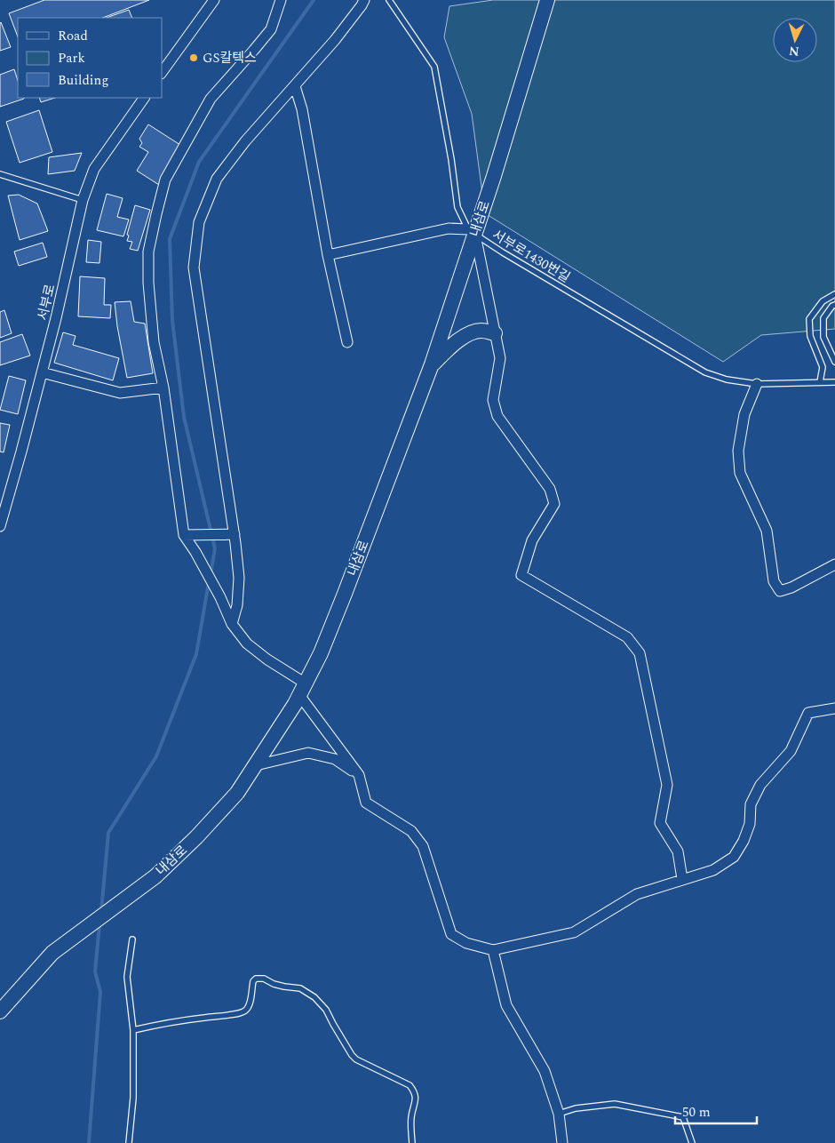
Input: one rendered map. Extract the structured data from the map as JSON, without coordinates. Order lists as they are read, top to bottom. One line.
{"streets":{"main road":["내삼로"],"street":["서부로"],"lane":["서부로1430번길"]},"crossings":[["내삼로","서부로1430번길"]],"places":["GS칼텍스"],"legend":["Road","Park","Building"],"scale_bar":"50 m","north":"bottom"}
